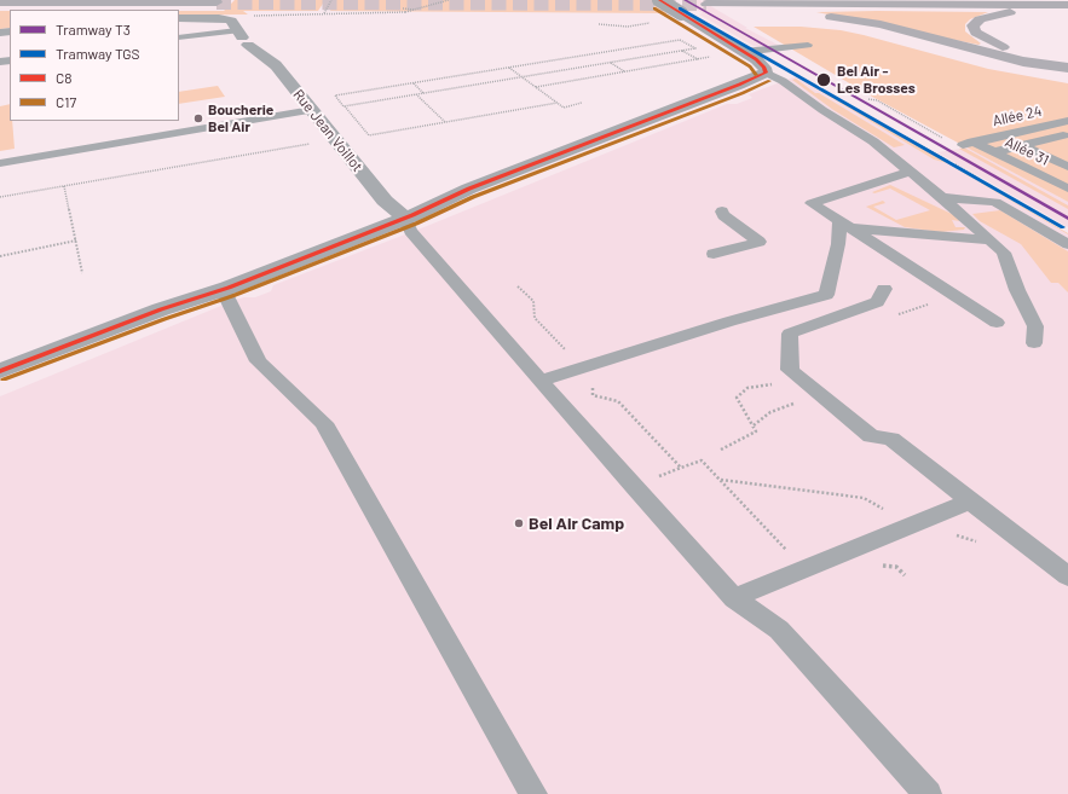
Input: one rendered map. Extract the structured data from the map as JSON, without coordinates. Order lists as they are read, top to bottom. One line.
{"streets":{"street":["Rue Jean Voillot"],"lane":["Allée 24","Allée 31"]},"crossings":[["Allée 24","Allée 31"]],"places":["Bel Air - Les Brosses","Boucherie Bel Air","Bel Air Camp"],"lines":["tram line T3","transit line C8","tram line TGS","transit line C17"],"legend":["Tramway T3","Tramway TGS","C8","C17"]}
